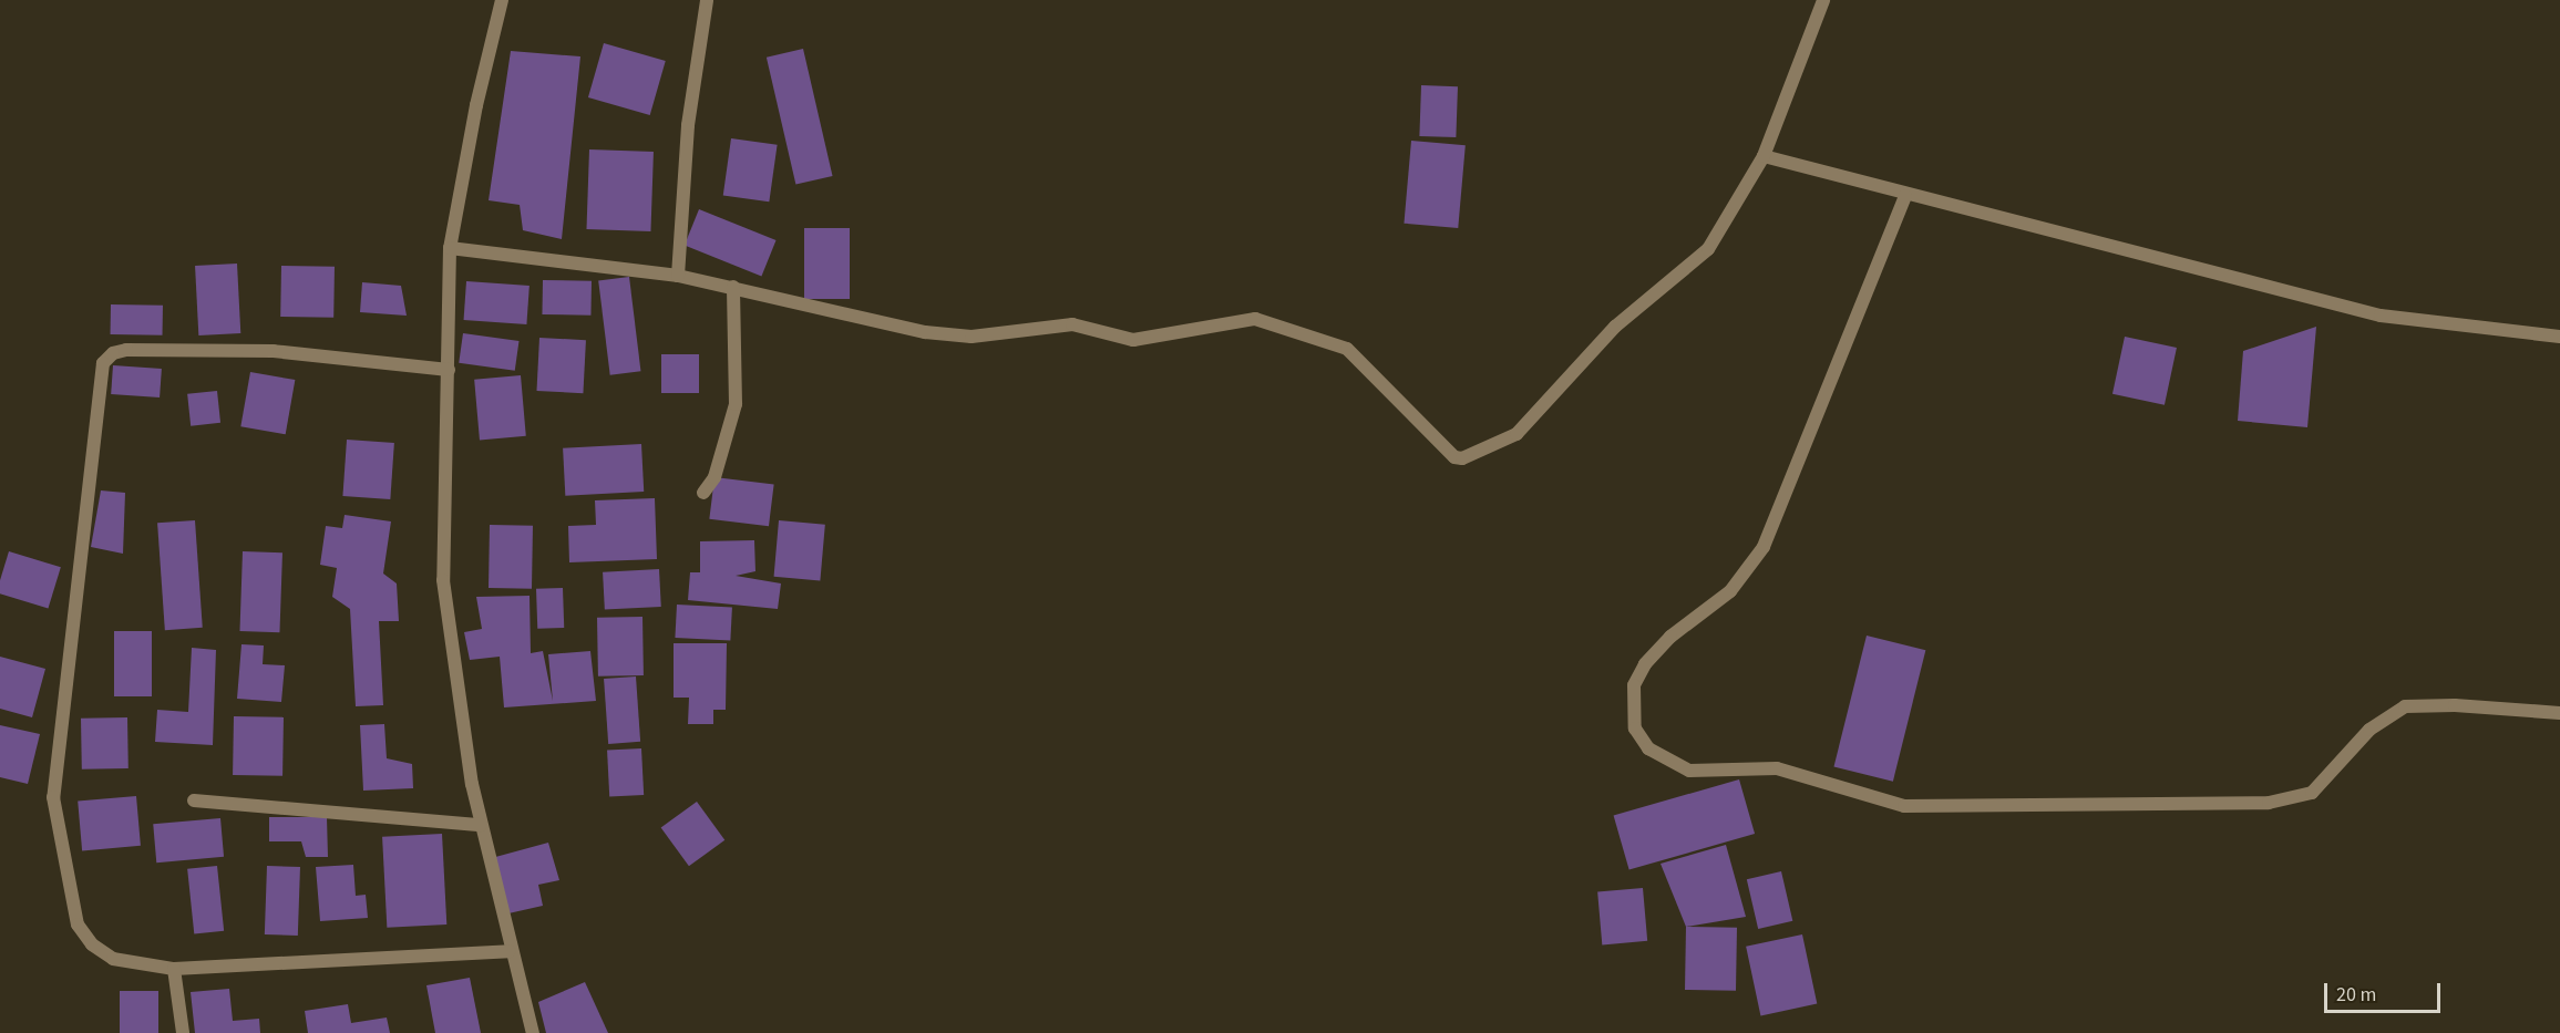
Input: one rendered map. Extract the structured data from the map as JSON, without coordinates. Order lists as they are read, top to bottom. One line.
{"scale_bar":"20 m"}
